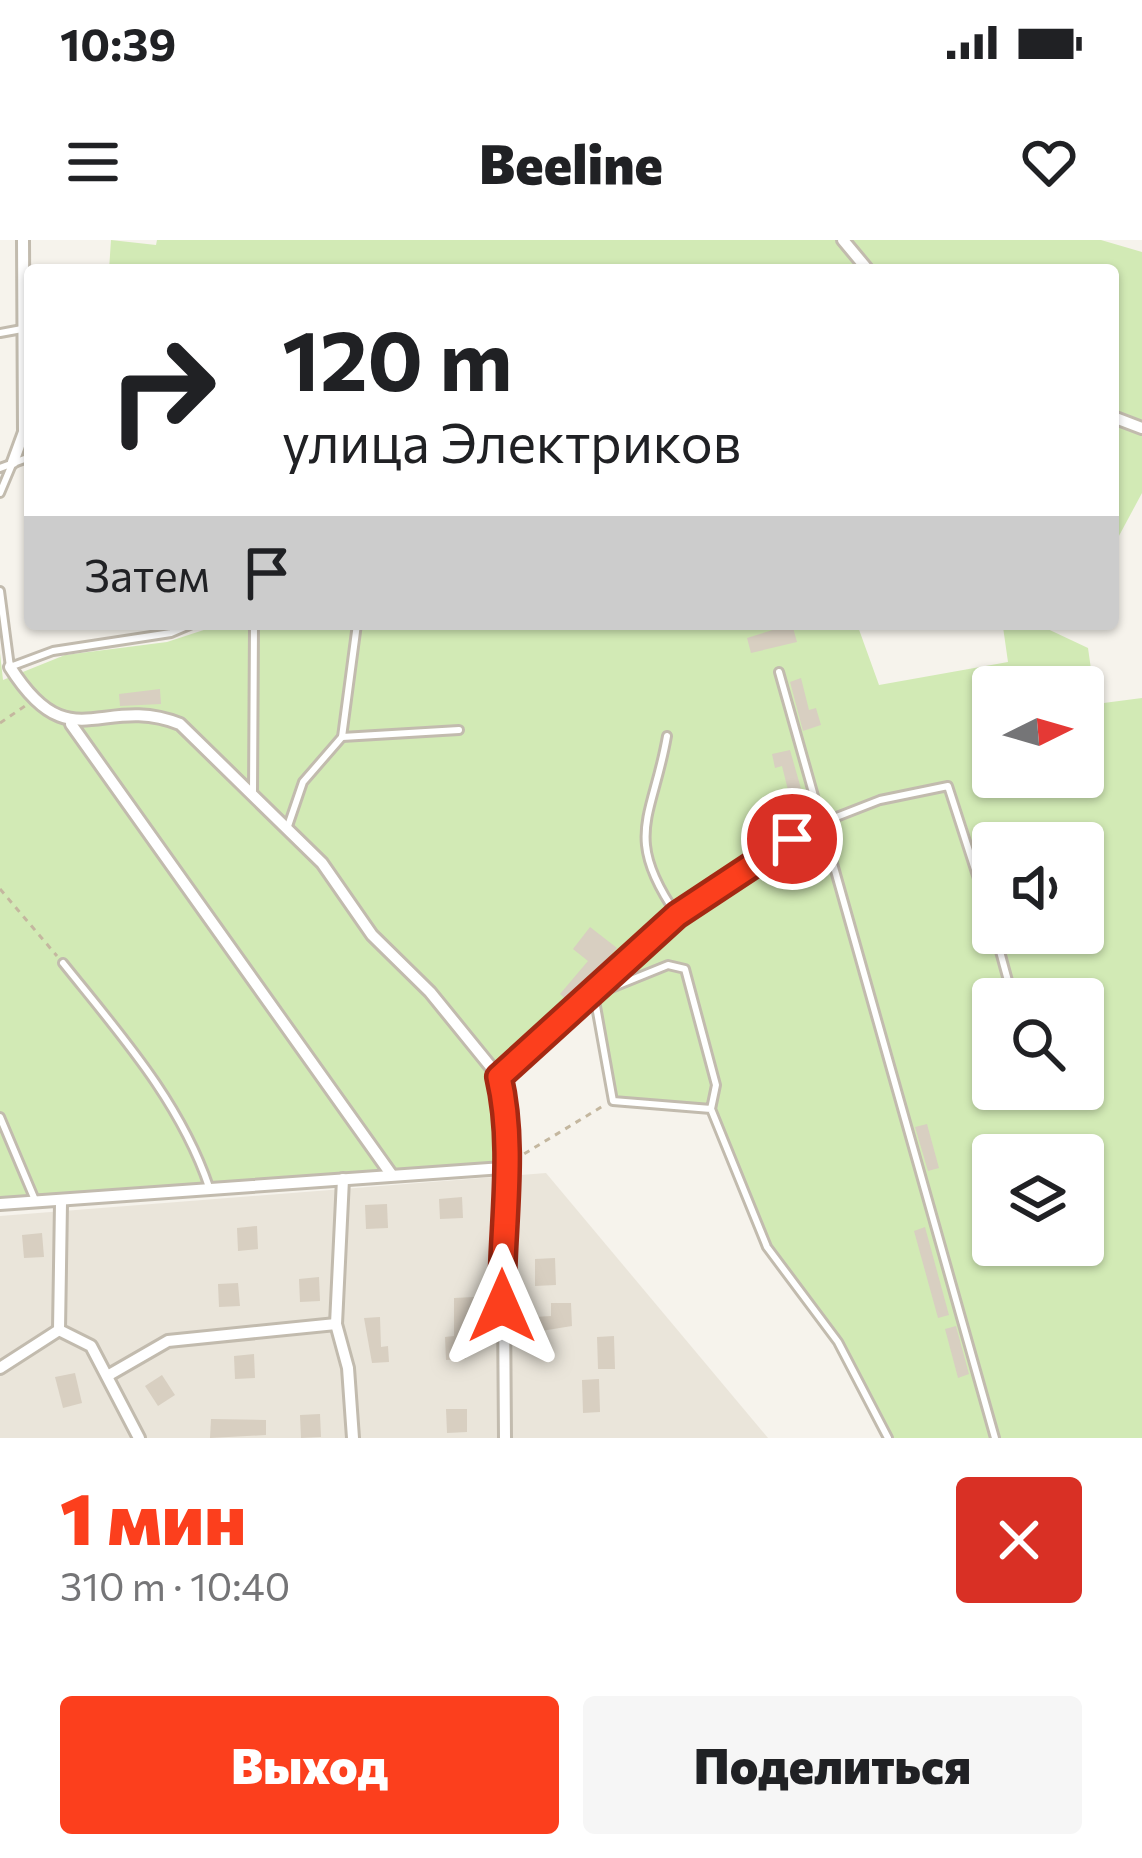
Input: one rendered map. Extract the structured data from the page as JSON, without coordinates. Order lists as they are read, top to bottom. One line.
{"north":"right","page":{"status":"10:39","header":"Beeline","turn":["120 m","улица Электриков"],"then":"Затем","heading":["1 мин","310 m · 10:40"],"buttons":["Выход","Поделиться"]}}
